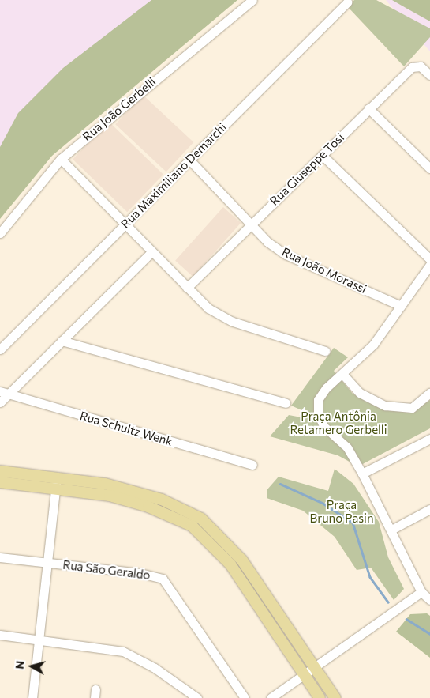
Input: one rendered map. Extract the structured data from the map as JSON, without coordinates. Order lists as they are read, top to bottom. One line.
{"streets":{"street":["Rua João Gerbelli","Rua Giuseppe Tosi","Rua Maximiliano Demarchi","Rua João Morassi","Rua Schultz Wenk","Rua São Geraldo"]},"crossings":[["Rua Giuseppe Tosi","Rua João Morassi"],["Rua Maximiliano Demarchi","Rua João Morassi"]],"parks":["Praça Antônia Retamero Gerbelli","Praça Bruno Pasin"],"north":"left"}
